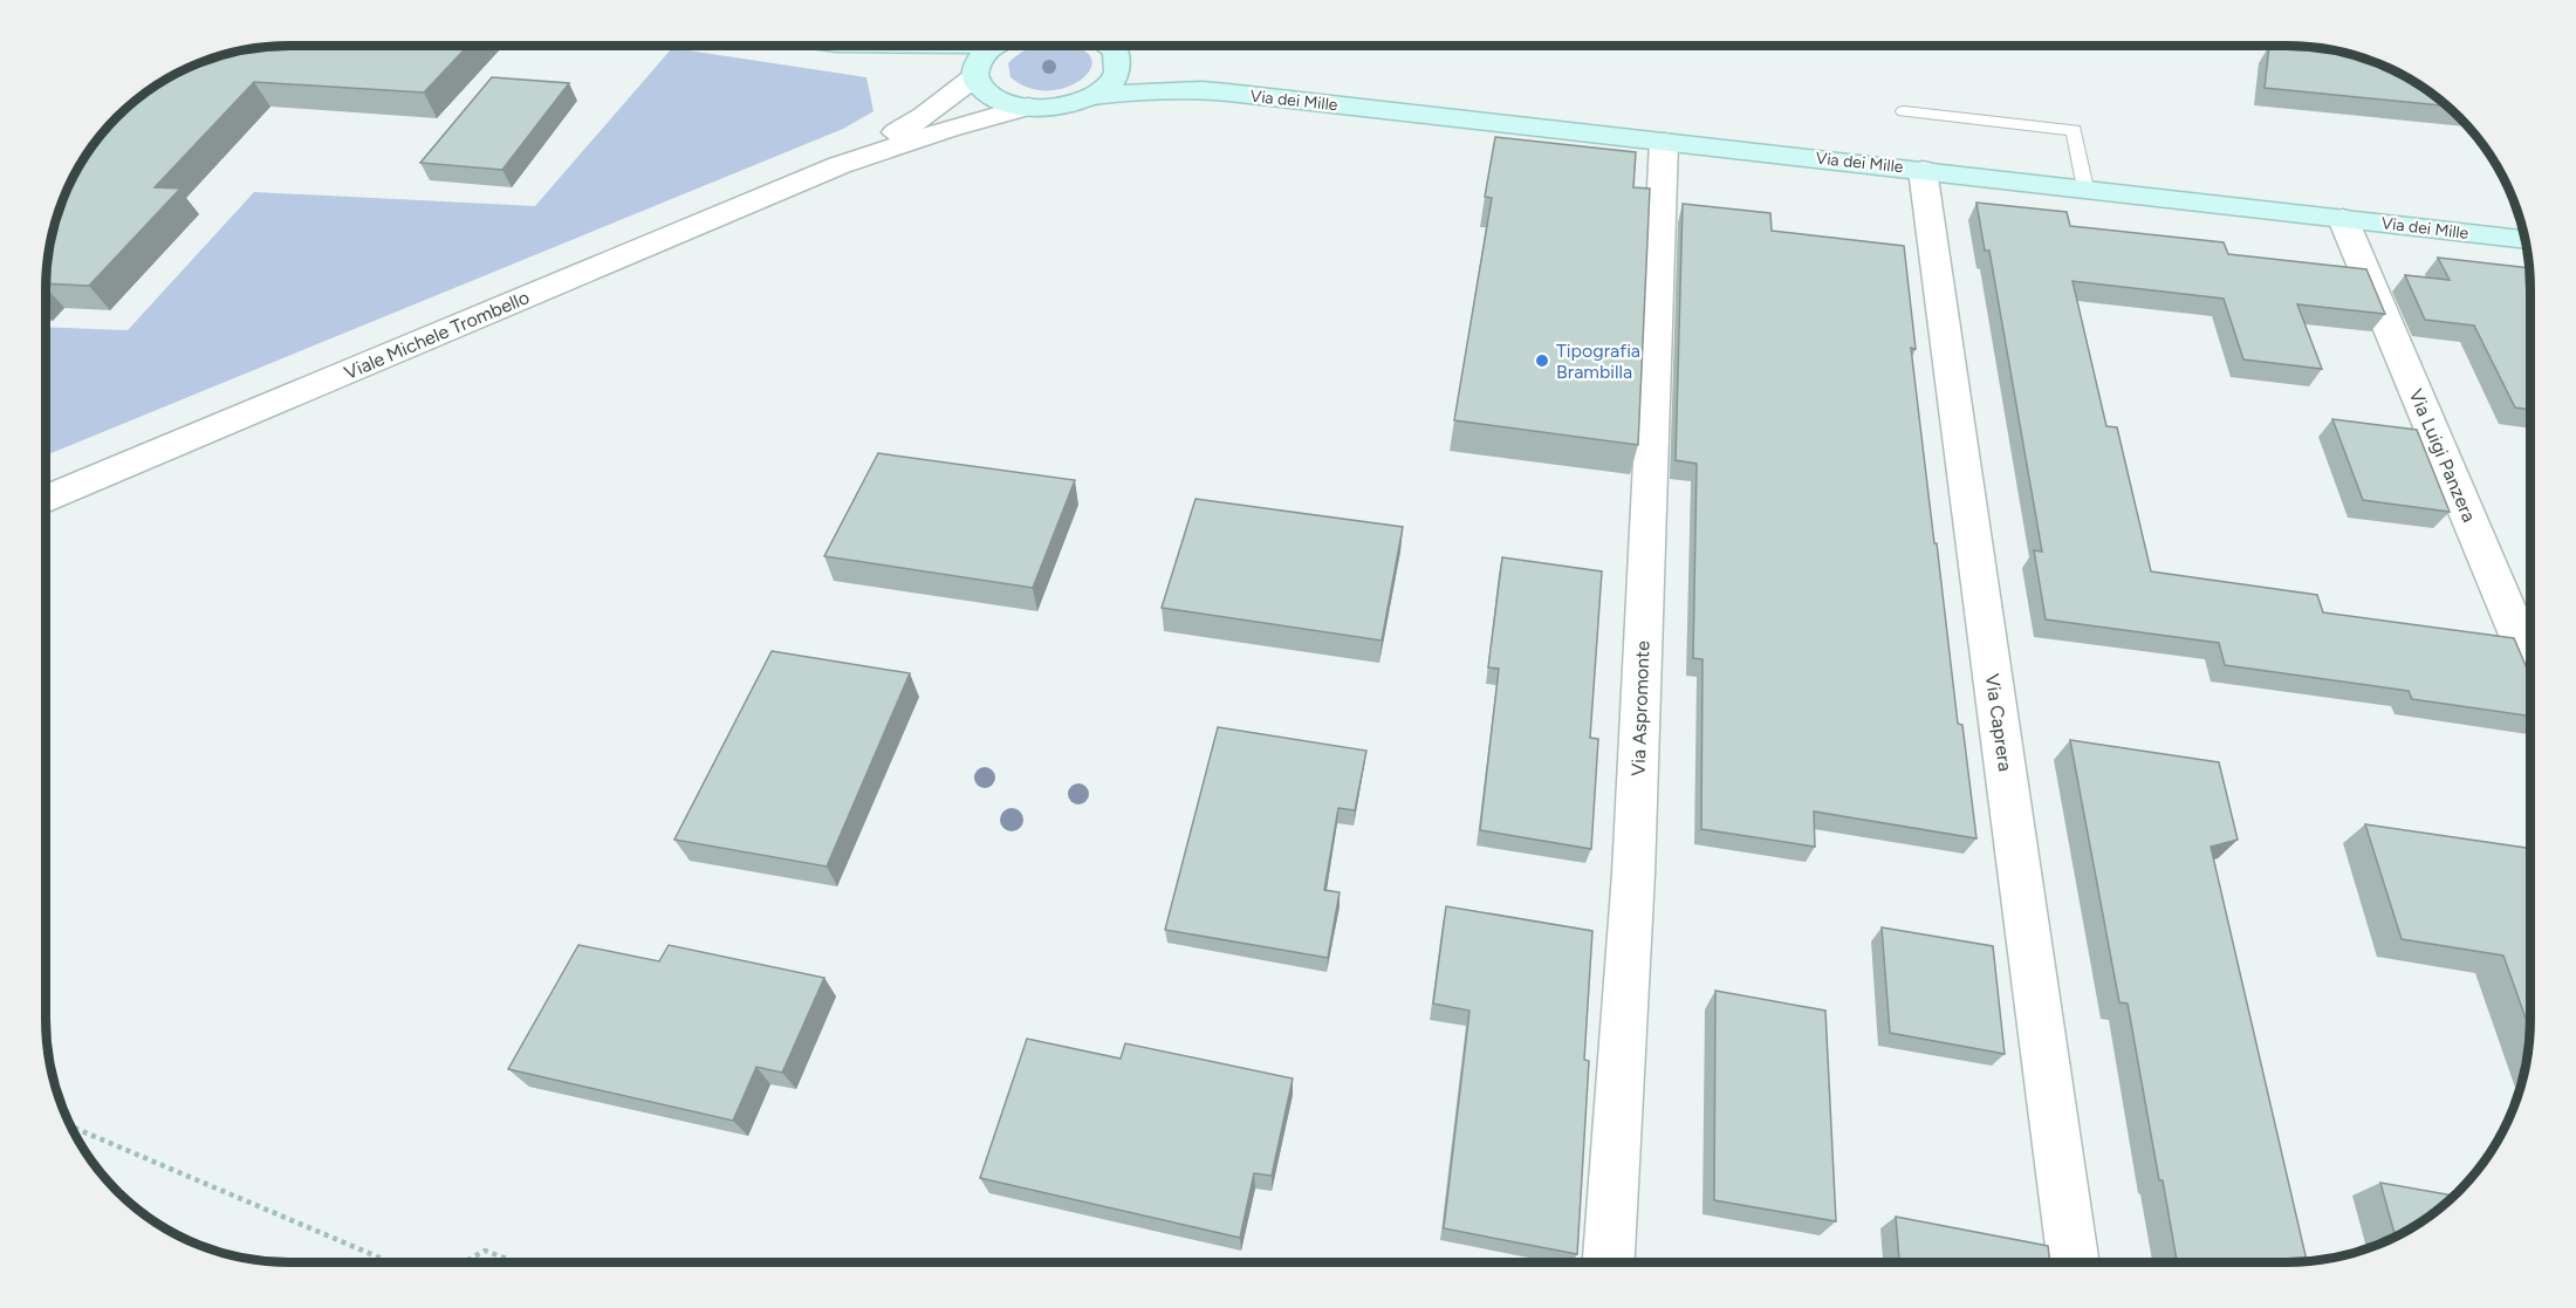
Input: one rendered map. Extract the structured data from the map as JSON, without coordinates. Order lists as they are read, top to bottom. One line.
{"streets":{"main road":["Via dei Mille"],"street":["Viale Michele Trombello","Via Luigi Panzera","Via Aspromonte","Via Caprera"]},"crossings":[["Via dei Mille","Via Luigi Panzera"],["Via dei Mille","Via Aspromonte"],["Via dei Mille","Via Caprera"]],"places":["Tipografia Brambilla"]}
